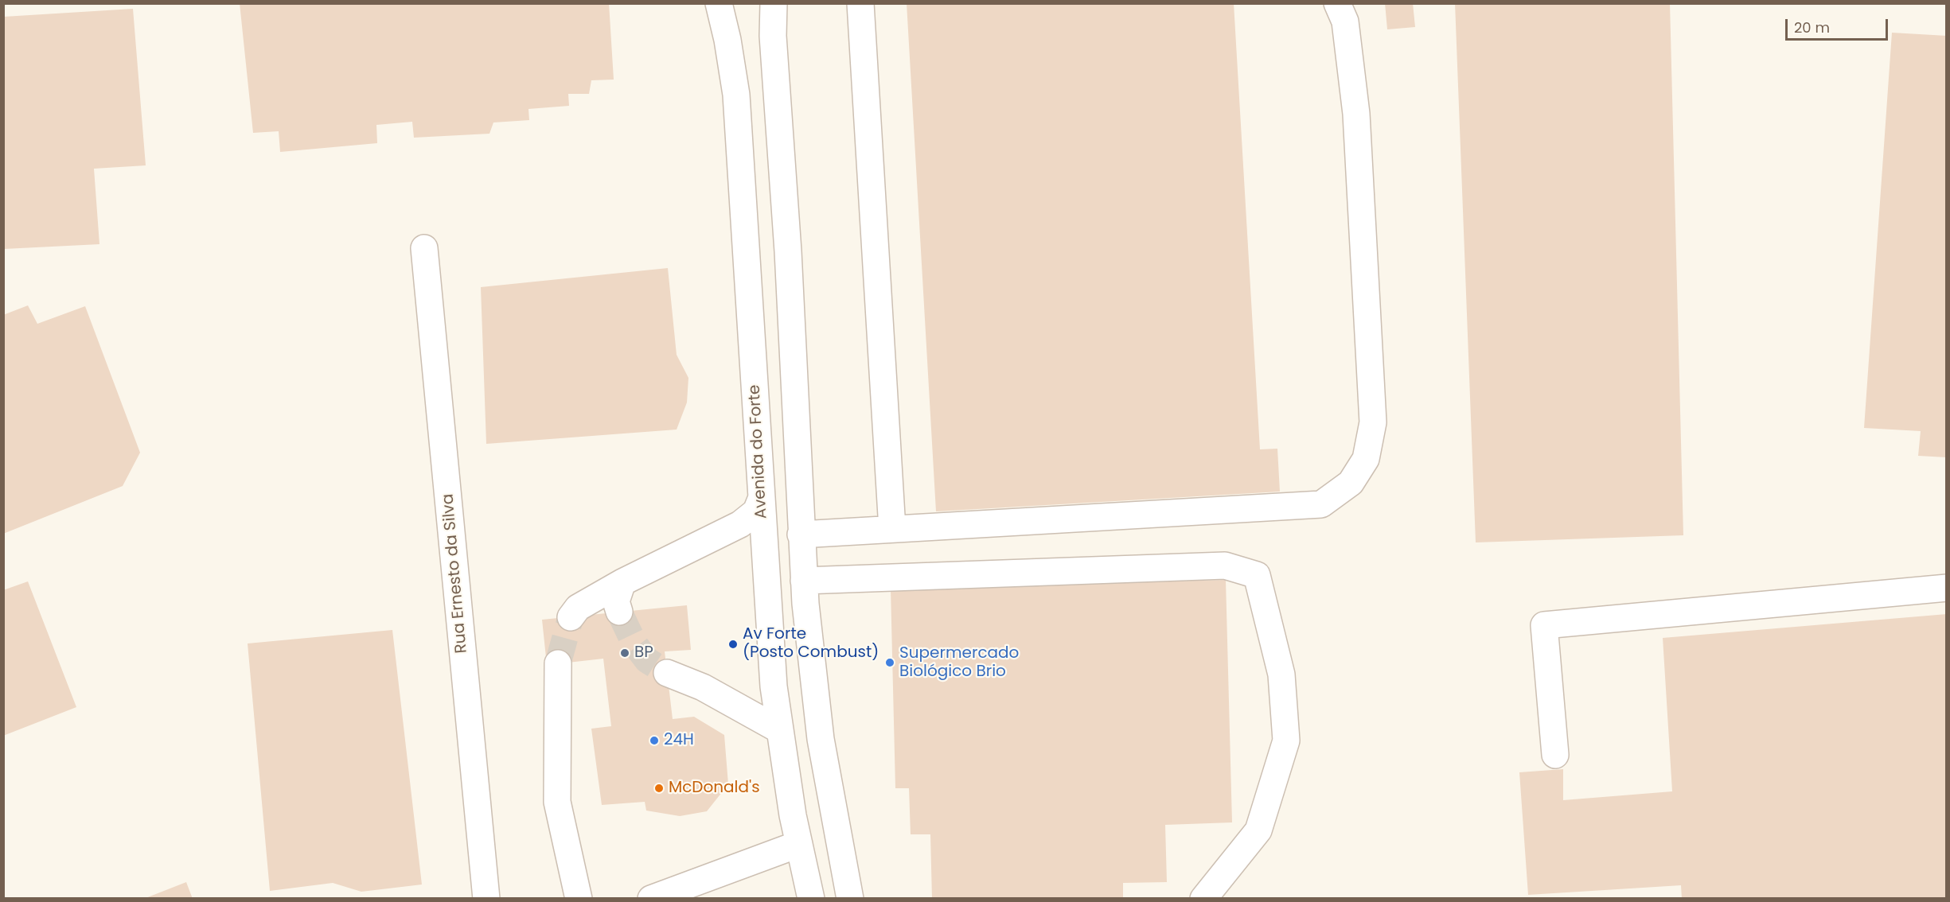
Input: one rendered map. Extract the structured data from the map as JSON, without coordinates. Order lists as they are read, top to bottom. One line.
{"streets":{"street":["Avenida do Forte","Rua Ernesto da Silva"]},"places":["Av Forte (Posto Combust)","BP","Supermercado Biológico Brio","24H","McDonald's"],"scale_bar":"20 m"}
